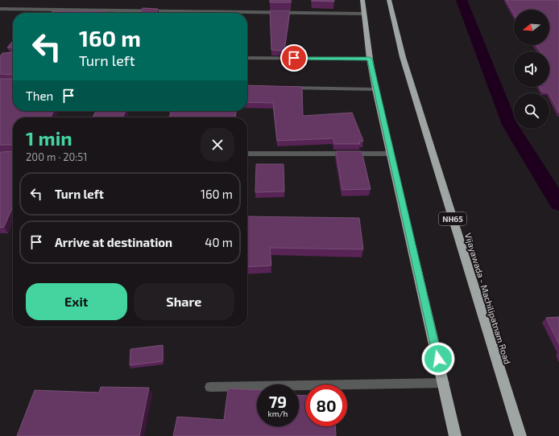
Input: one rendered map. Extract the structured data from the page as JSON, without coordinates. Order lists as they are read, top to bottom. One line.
{"streets":{"highway":["NH65","Vijayawada - Machilipatnam Road"]},"north":"left","page":{"turn":["160 m","Turn left"],"then":"Then","heading":["1 min","200 m · 20:51"],"list":[{"name":"Turn left","value":"160 m"},{"name":"Arrive at destination","value":"40 m"}],"buttons":["Exit","Share"],"speed":"79 km/h","limit":"80"}}
